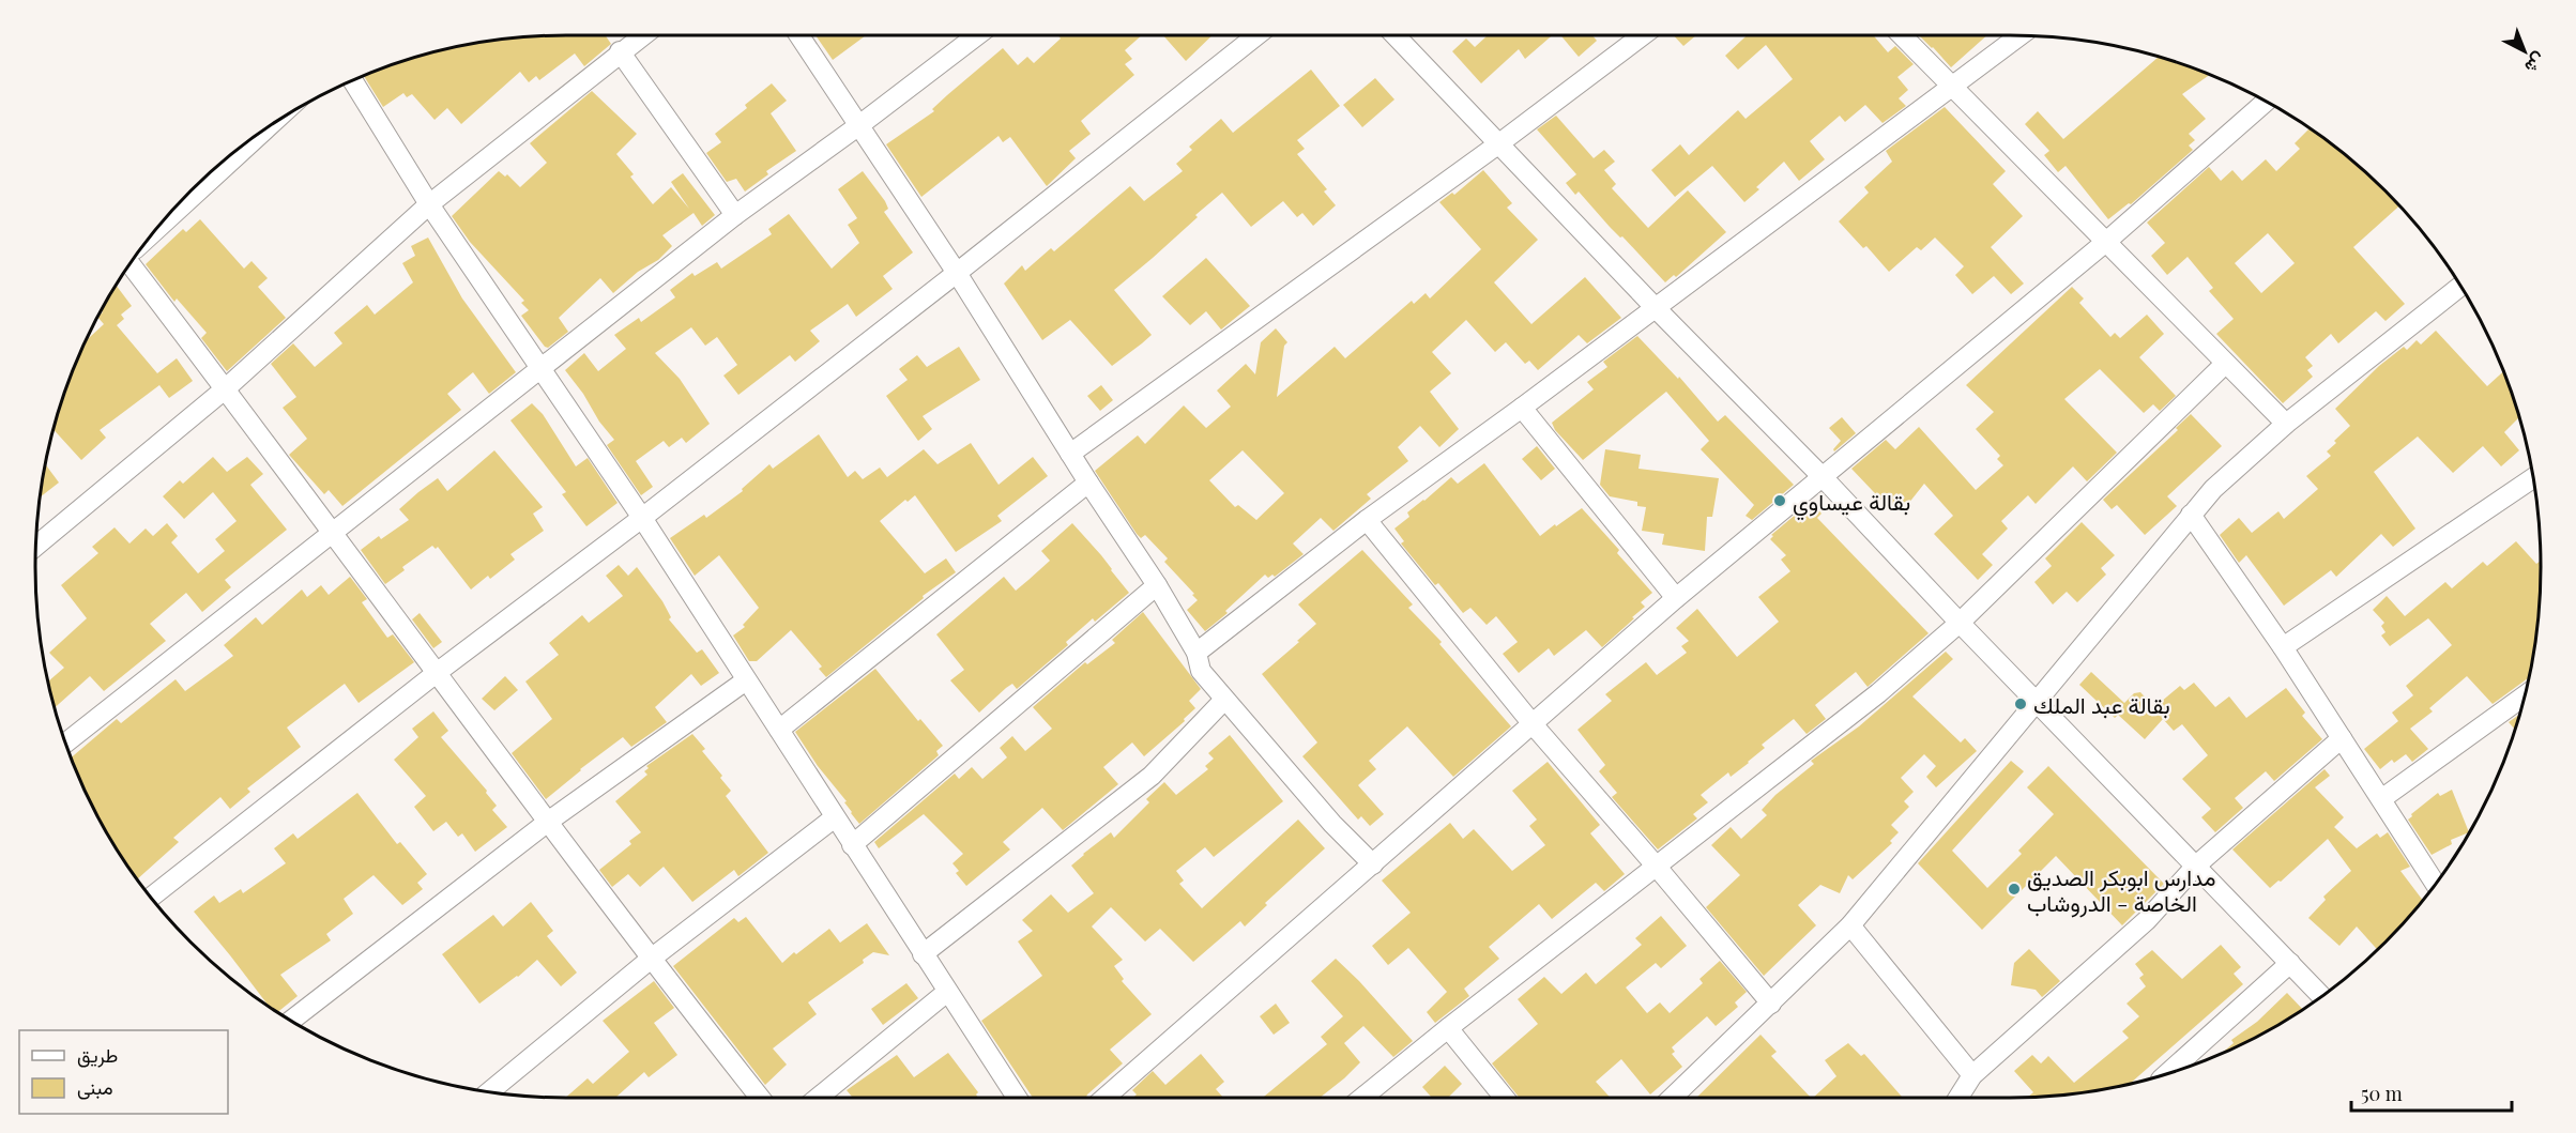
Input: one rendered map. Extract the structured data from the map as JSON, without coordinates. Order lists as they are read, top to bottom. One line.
{"places":["بقالة عيساوي","بقالة عبد الملك","مدارس ابوبكر الصديق الخاصة - الدروشاب"],"legend":["طريق","مبنى"],"scale_bar":"50 m","north":"bottom right"}
